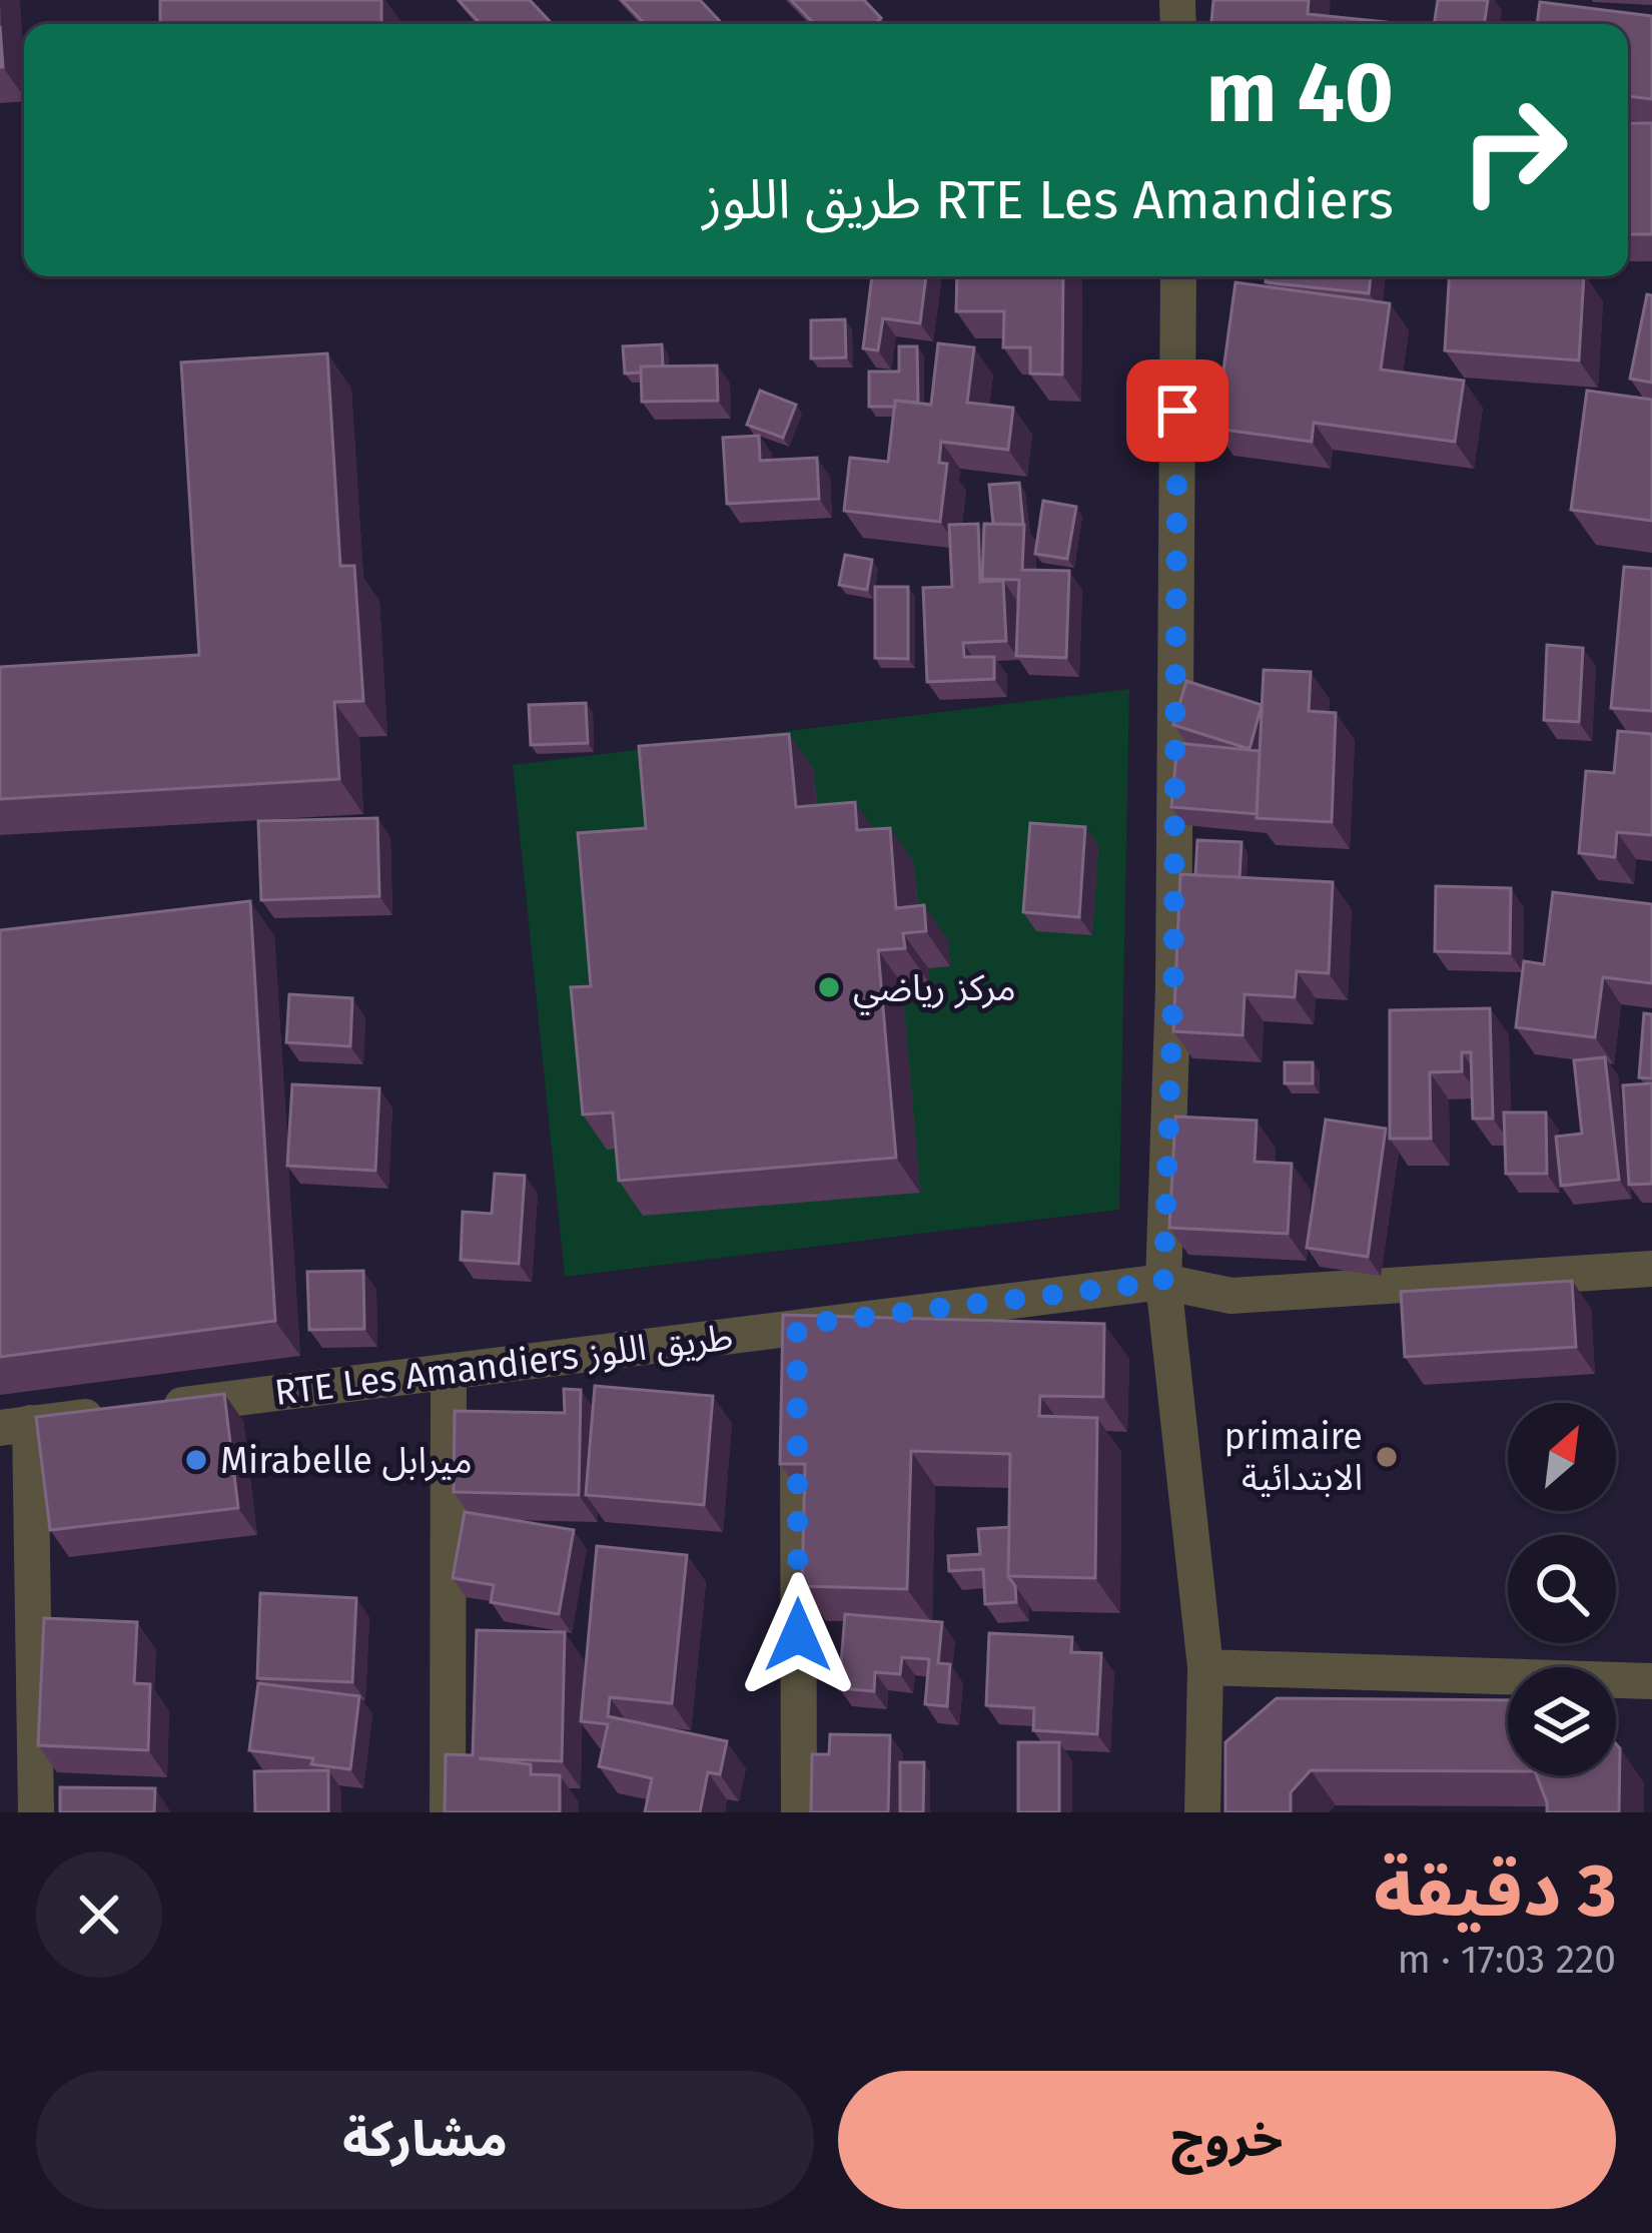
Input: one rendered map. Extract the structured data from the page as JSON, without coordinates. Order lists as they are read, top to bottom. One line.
{"streets":{"street":["RTE Les Amandiers طريق اللوز"]},"places":["مركز رياضي","primaire الابتدائية","Mirabelle ميرابل"],"north":"top right","page":{"turn":["40 m","RTE Les Amandiers طريق اللوز"],"heading":["3 دقيقة","220 m · 17:03"],"buttons":["خروج","مشاركة"]}}
